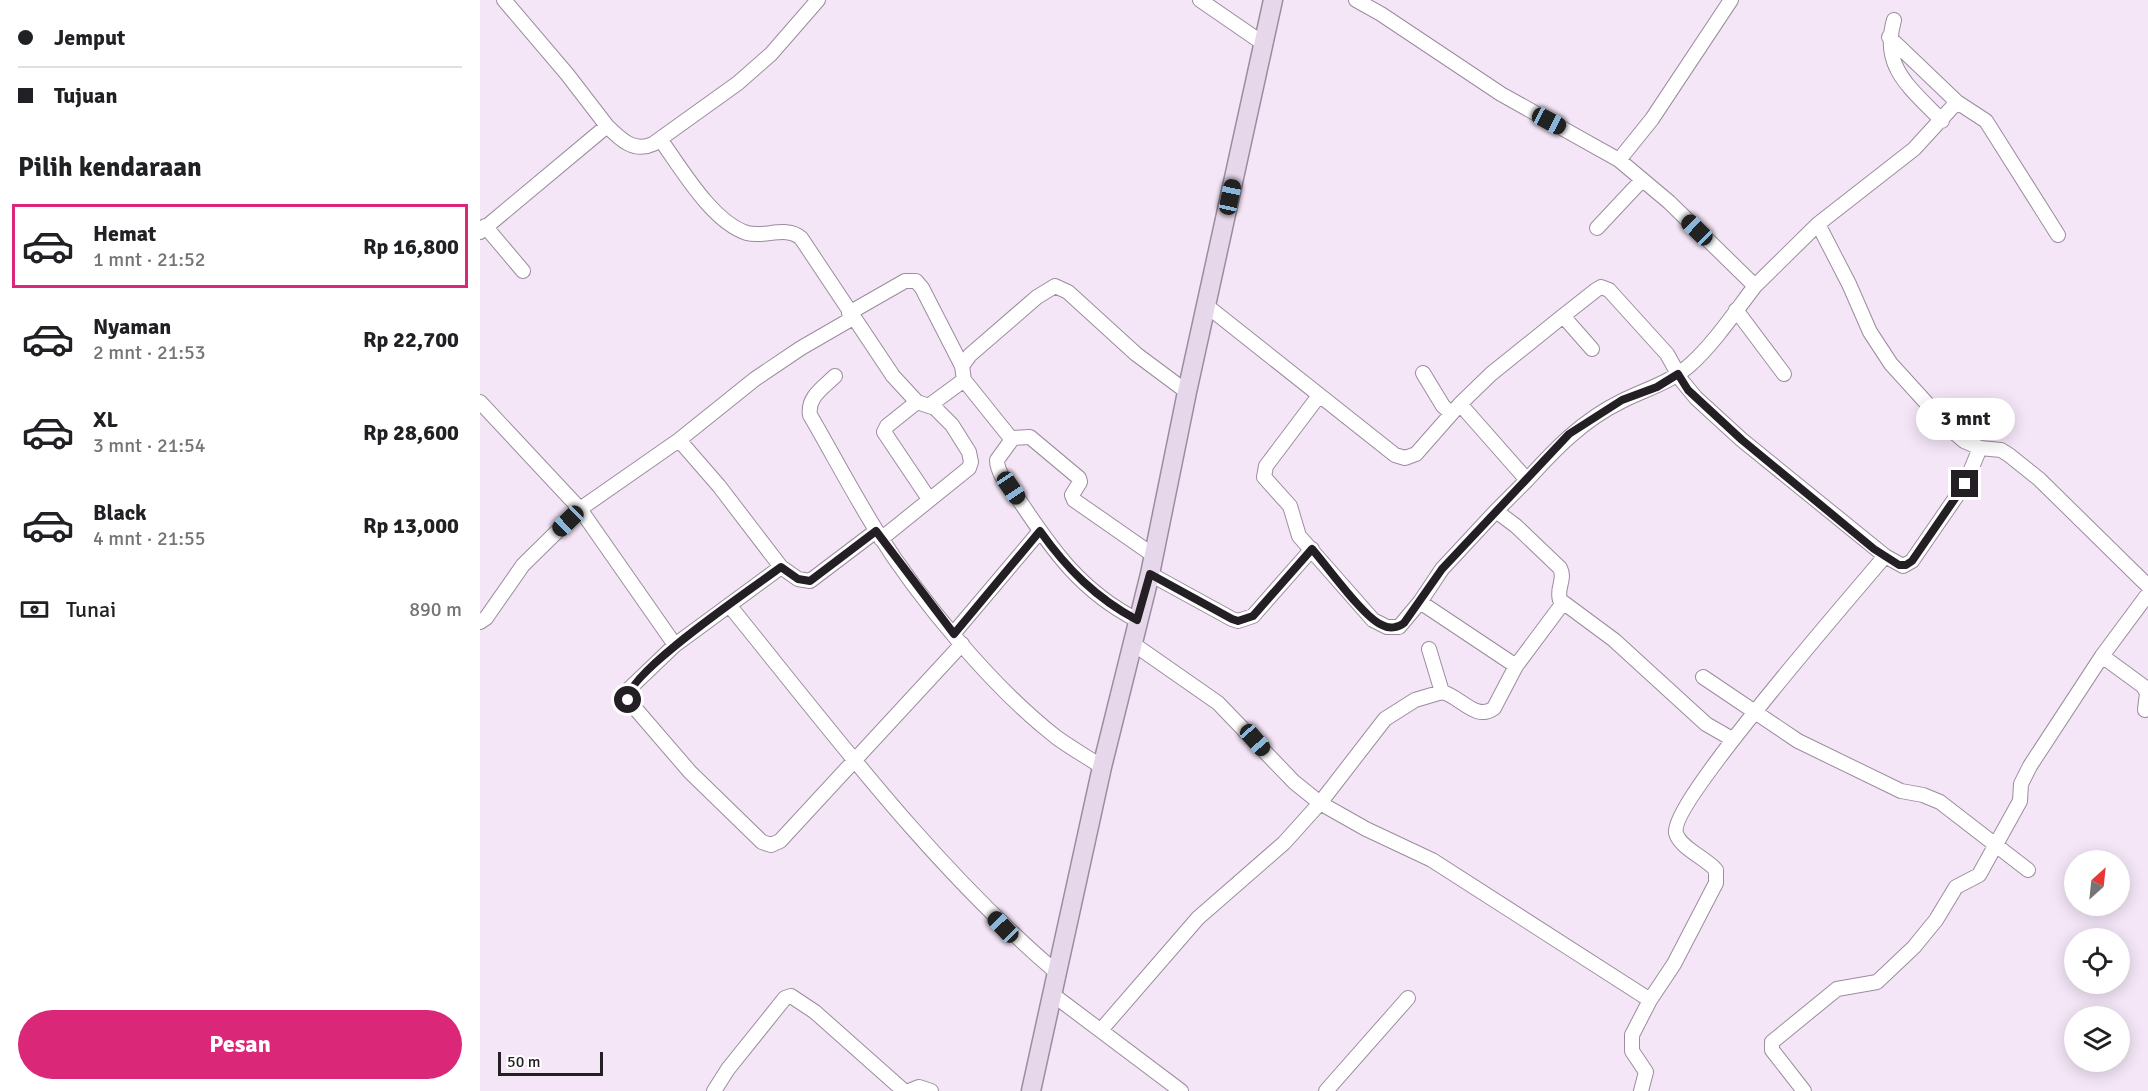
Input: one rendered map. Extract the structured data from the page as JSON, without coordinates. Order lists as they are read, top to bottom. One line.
{"scale_bar":"50 m","north":"top right","page":{"banner":["Jemput","Tujuan"],"heading":"Pilih kendaraan","list":[{"name":"Hemat","note":"1 mnt · 21:52","value":"Rp 16,800"},{"name":"Nyaman","note":"2 mnt · 21:53","value":"Rp 22,700"},{"name":"XL","note":"3 mnt · 21:54","value":"Rp 28,600"},{"name":"Black","note":"4 mnt · 21:55","value":"Rp 13,000"}],"bubble":"3 mnt","pay":["Tunai","890 m"],"buttons":"Pesan","scale":"50 m"}}
